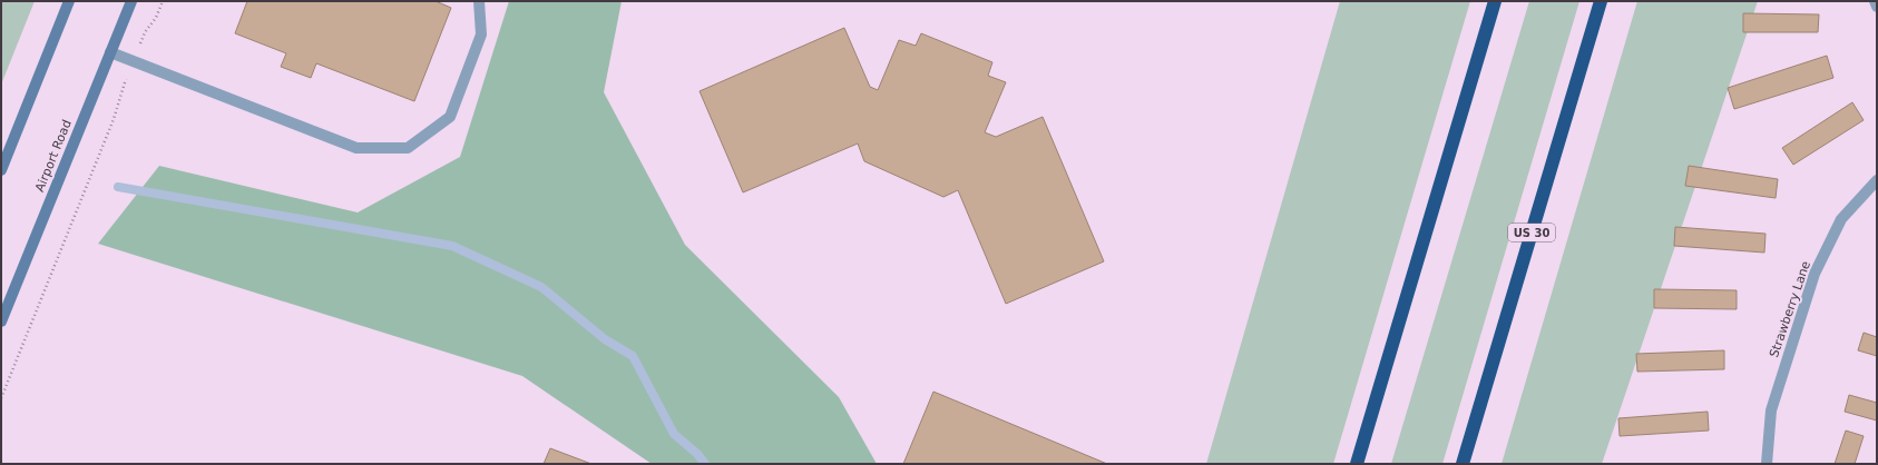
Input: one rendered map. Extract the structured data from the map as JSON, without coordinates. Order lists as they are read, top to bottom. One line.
{"streets":{"highway":["US 30"],"main road":["Airport Road"],"street":["Strawberry Lane"]}}
